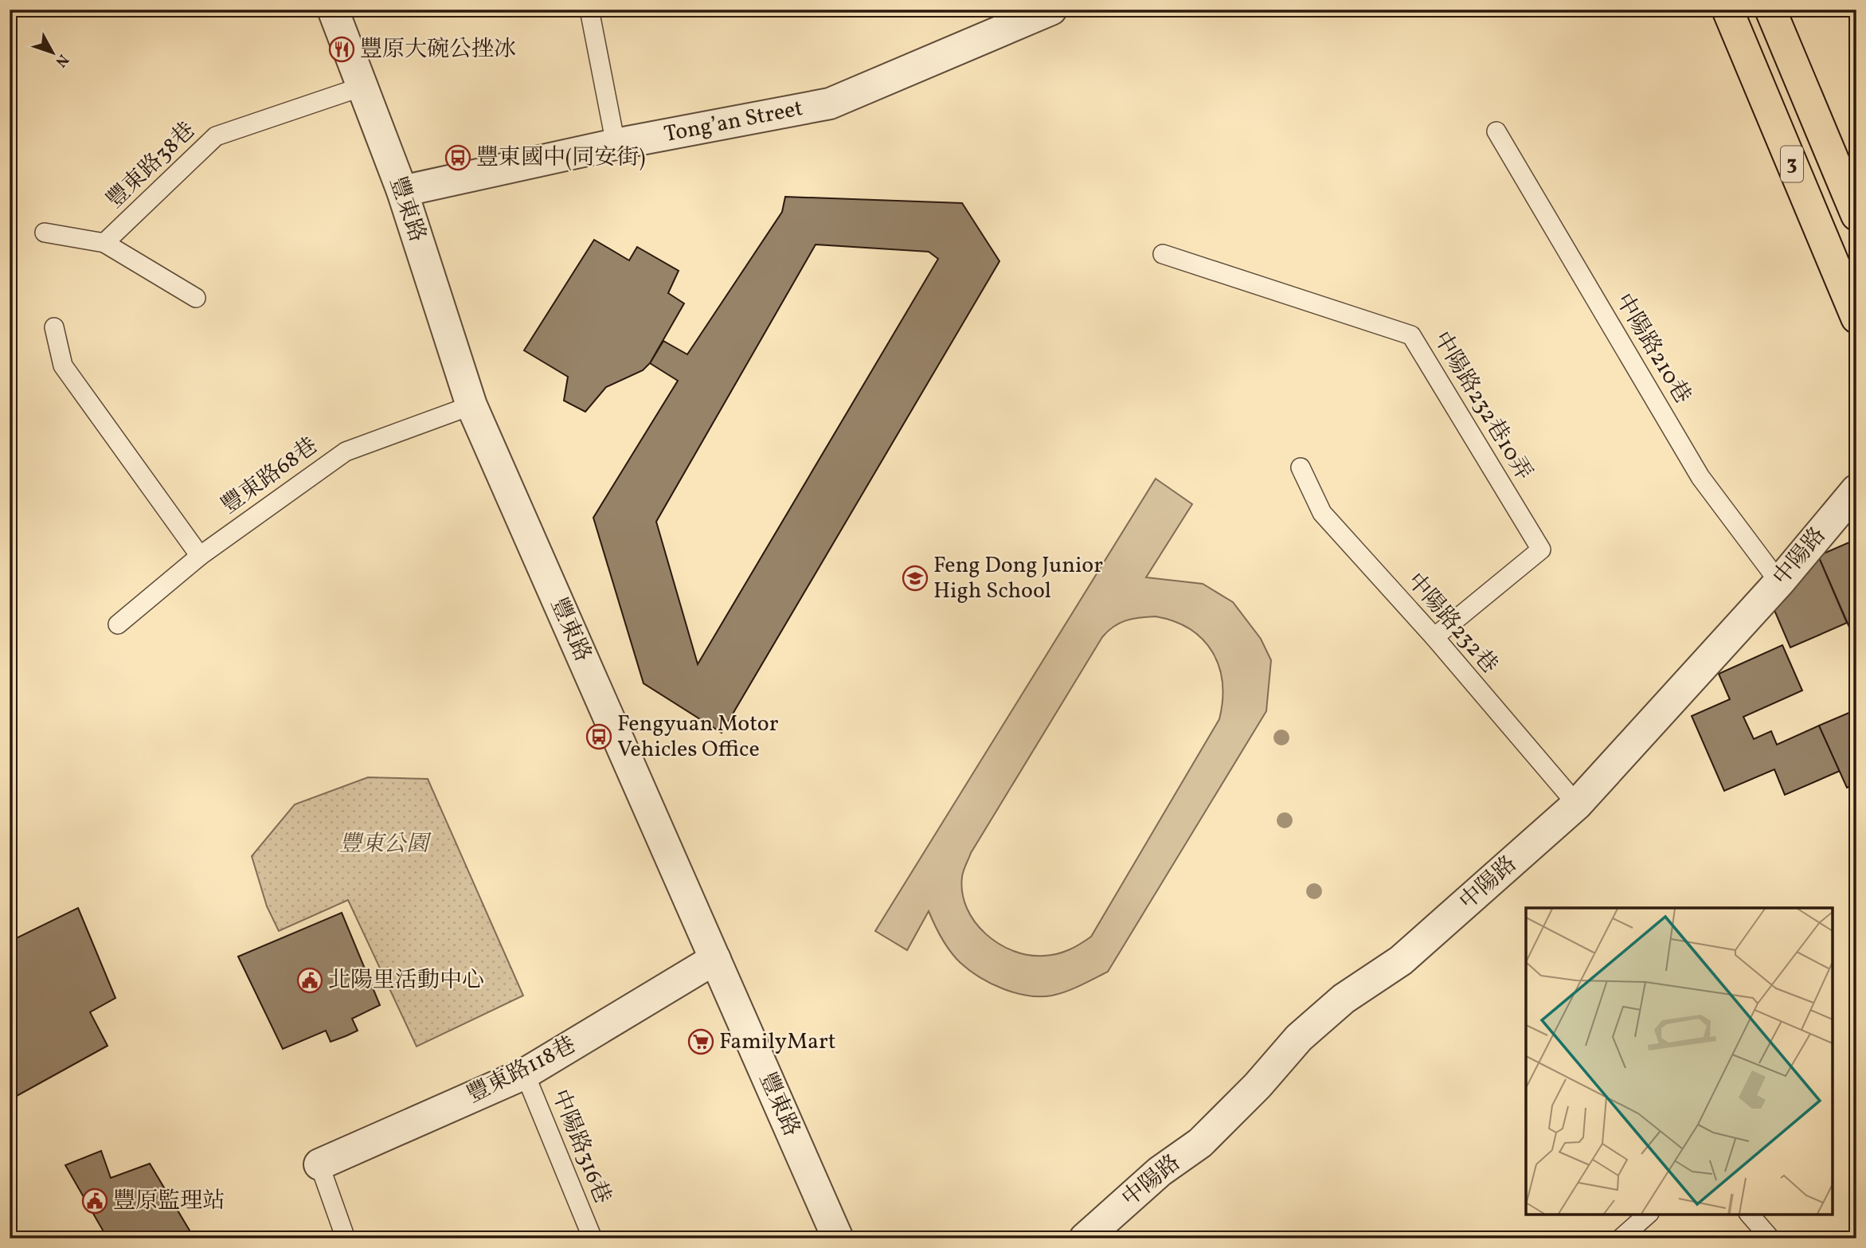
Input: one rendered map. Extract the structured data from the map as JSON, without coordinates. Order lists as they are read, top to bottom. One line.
{"streets":{"main road":["3"],"street":["Tong’an Street","豐東路","中陽路","豐東路118巷"],"lane":["豐東路38巷","中陽路210巷","中陽路232巷10弄","豐東路68巷","中陽路232巷","中陽路316巷"]},"crossings":[["Tong’an Street","豐東路"],["豐東路38巷","豐東路"],["豐東路","豐東路68巷"],["豐東路","豐東路118巷"],["中陽路210巷","中陽路"],["中陽路232巷10弄","中陽路232巷"],["中陽路","中陽路232巷"],["豐東路118巷","中陽路316巷"]],"parks":["豐東公園"],"places":{"restaurant":["豐原大碗公挫冰"],"bus stop":["豐東國中(同安街)","Fengyuan Motor Vehicles Office"],"school or university":["Feng Dong Junior High School"],"public building":["北陽里活動中心","豐原監理站"],"supermarket":["FamilyMart"]},"north":"bottom right"}
